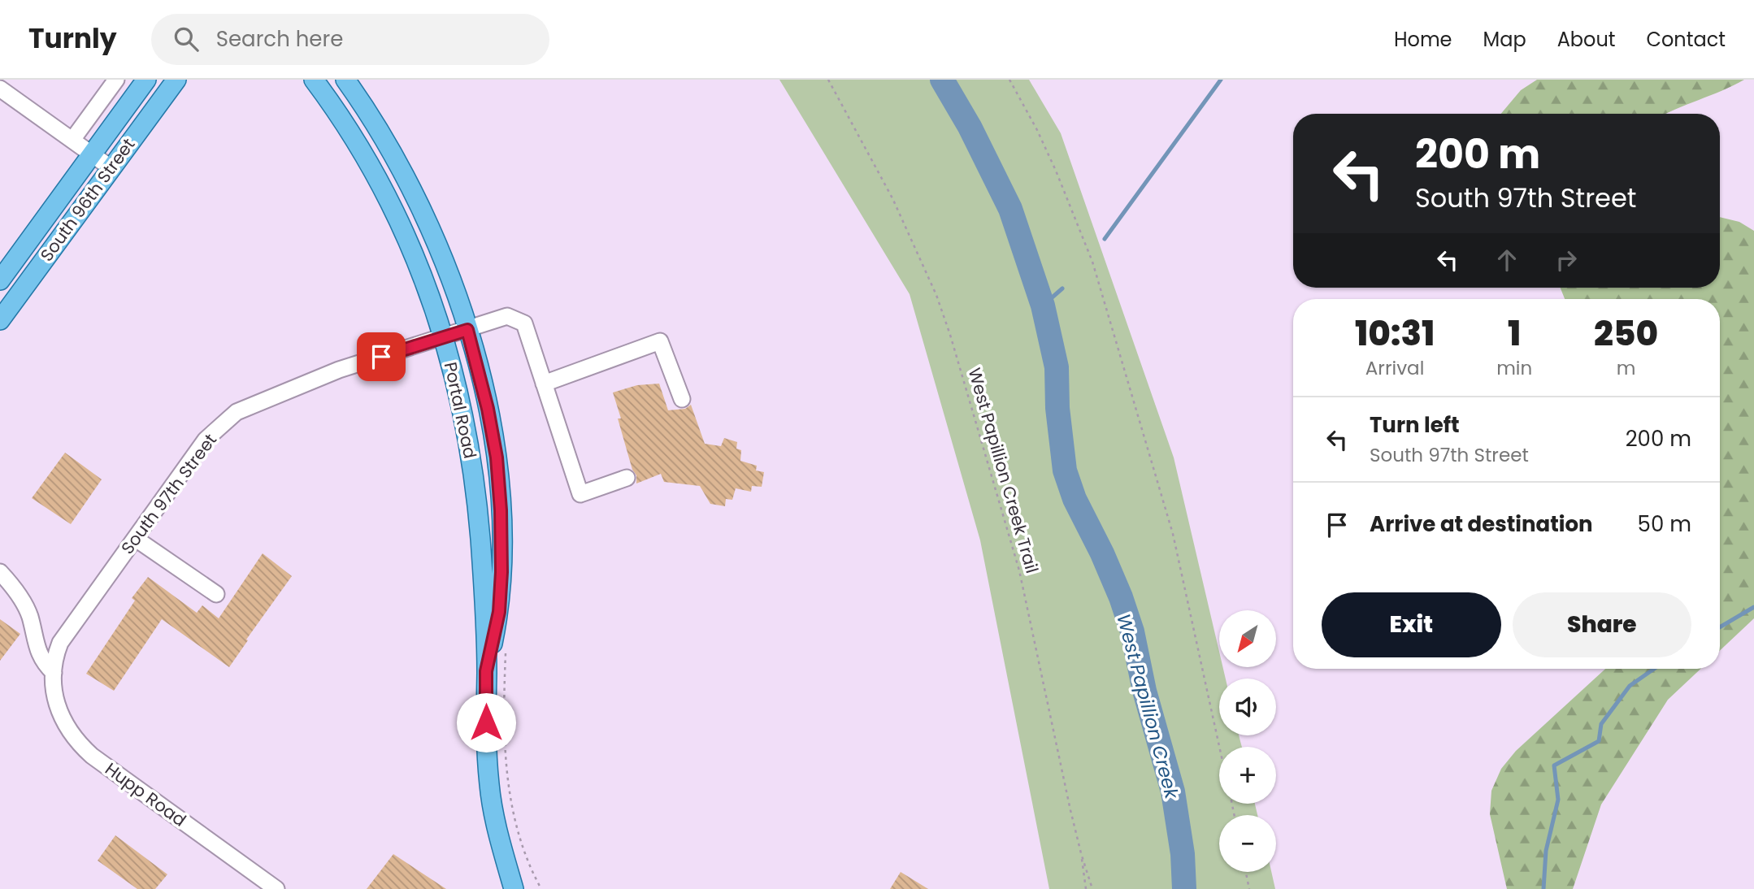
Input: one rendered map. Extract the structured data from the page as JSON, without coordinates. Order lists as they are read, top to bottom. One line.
{"streets":{"main road":["South 96th Street","Portal Road"],"street":["South 97th Street","Hupp Road"],"path":["West Papillion Creek Trail"]},"crossings":[["Portal Road","South 97th Street"],["South 97th Street","Hupp Road"]],"water":["West Papillion Creek"],"north":"bottom left","page":{"header":"Turnly","search":"Search here","nav":["Home","Map","About","Contact"],"turn":["200 m","South 97th Street"],"eta":["10:31","Arrival","1","min","250","m"],"list":[{"name":"Turn left","note":"South 97th Street","value":"200 m"},{"name":"Arrive at destination","value":"50 m"}],"buttons":["Exit","Share"],"map_buttons":["+","−"]}}
